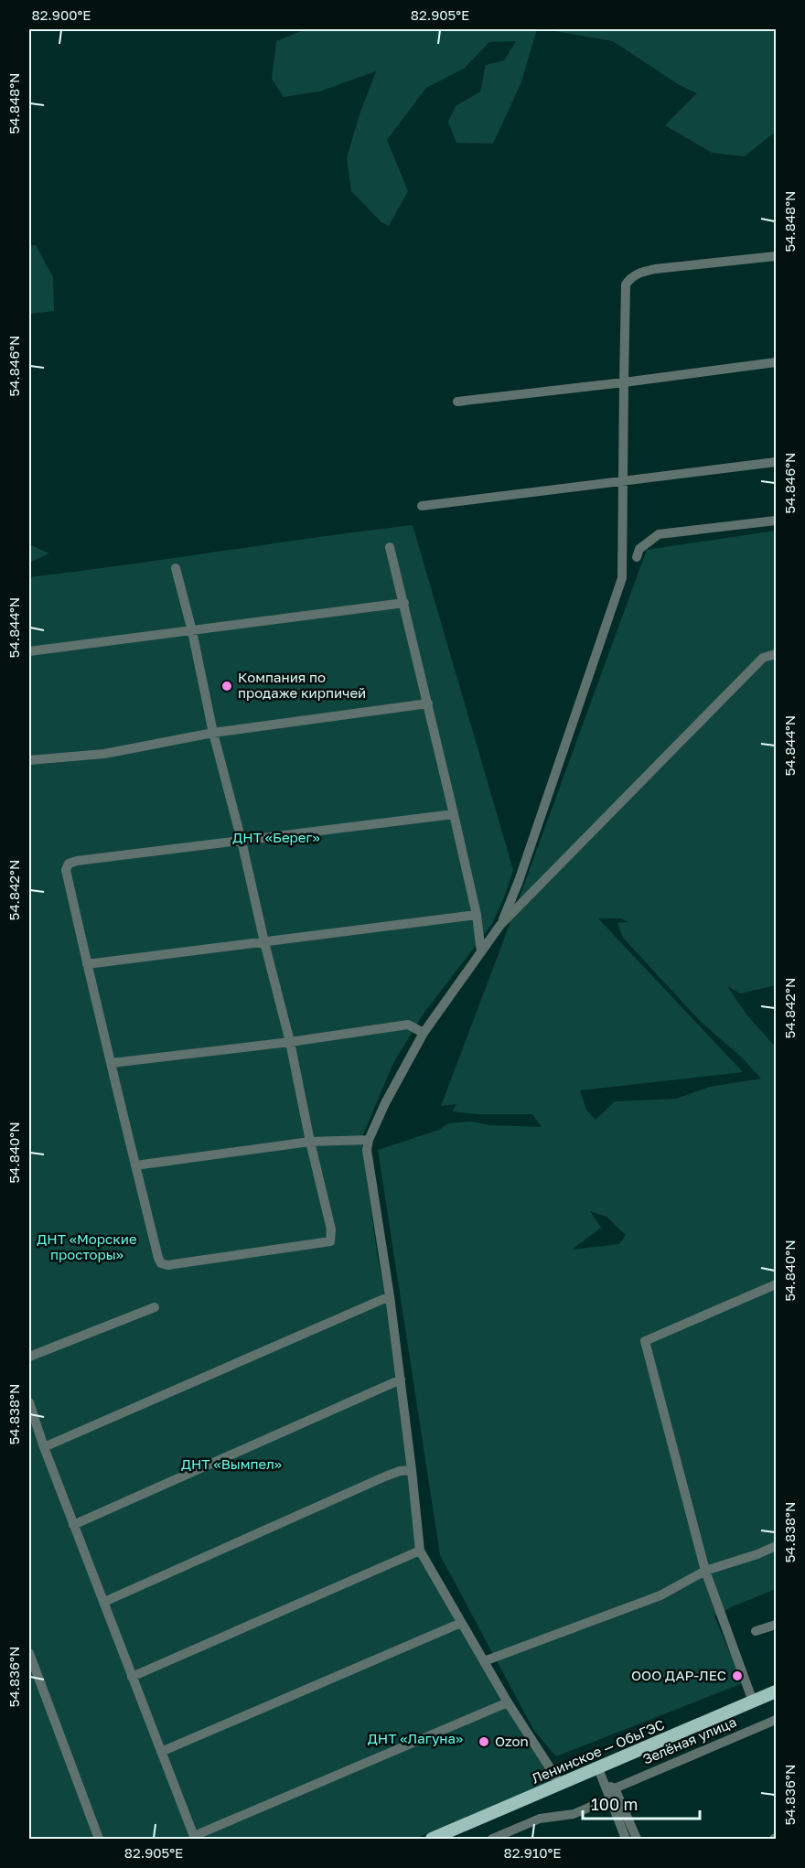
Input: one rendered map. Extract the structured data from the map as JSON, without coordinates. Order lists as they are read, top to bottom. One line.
{"streets":{"main road":["Ленинское — ОбьГЭС"],"street":["Зелёная улица"]},"parks":["ДНТ «Берег»","ДНТ «Морские просторы»","ДНТ «Вымпел»","ДНТ «Лагуна»"],"places":["Компания по продаже кирпичей","ООО ДАР-ЛЕС","Ozon"],"scale_bar":"100 m","coordinates":["82.900°E","82.905°E","54.848°N","54.846°N","54.844°N","54.842°N","54.840°N","54.838°N","54.836°N","82.910°E"]}
